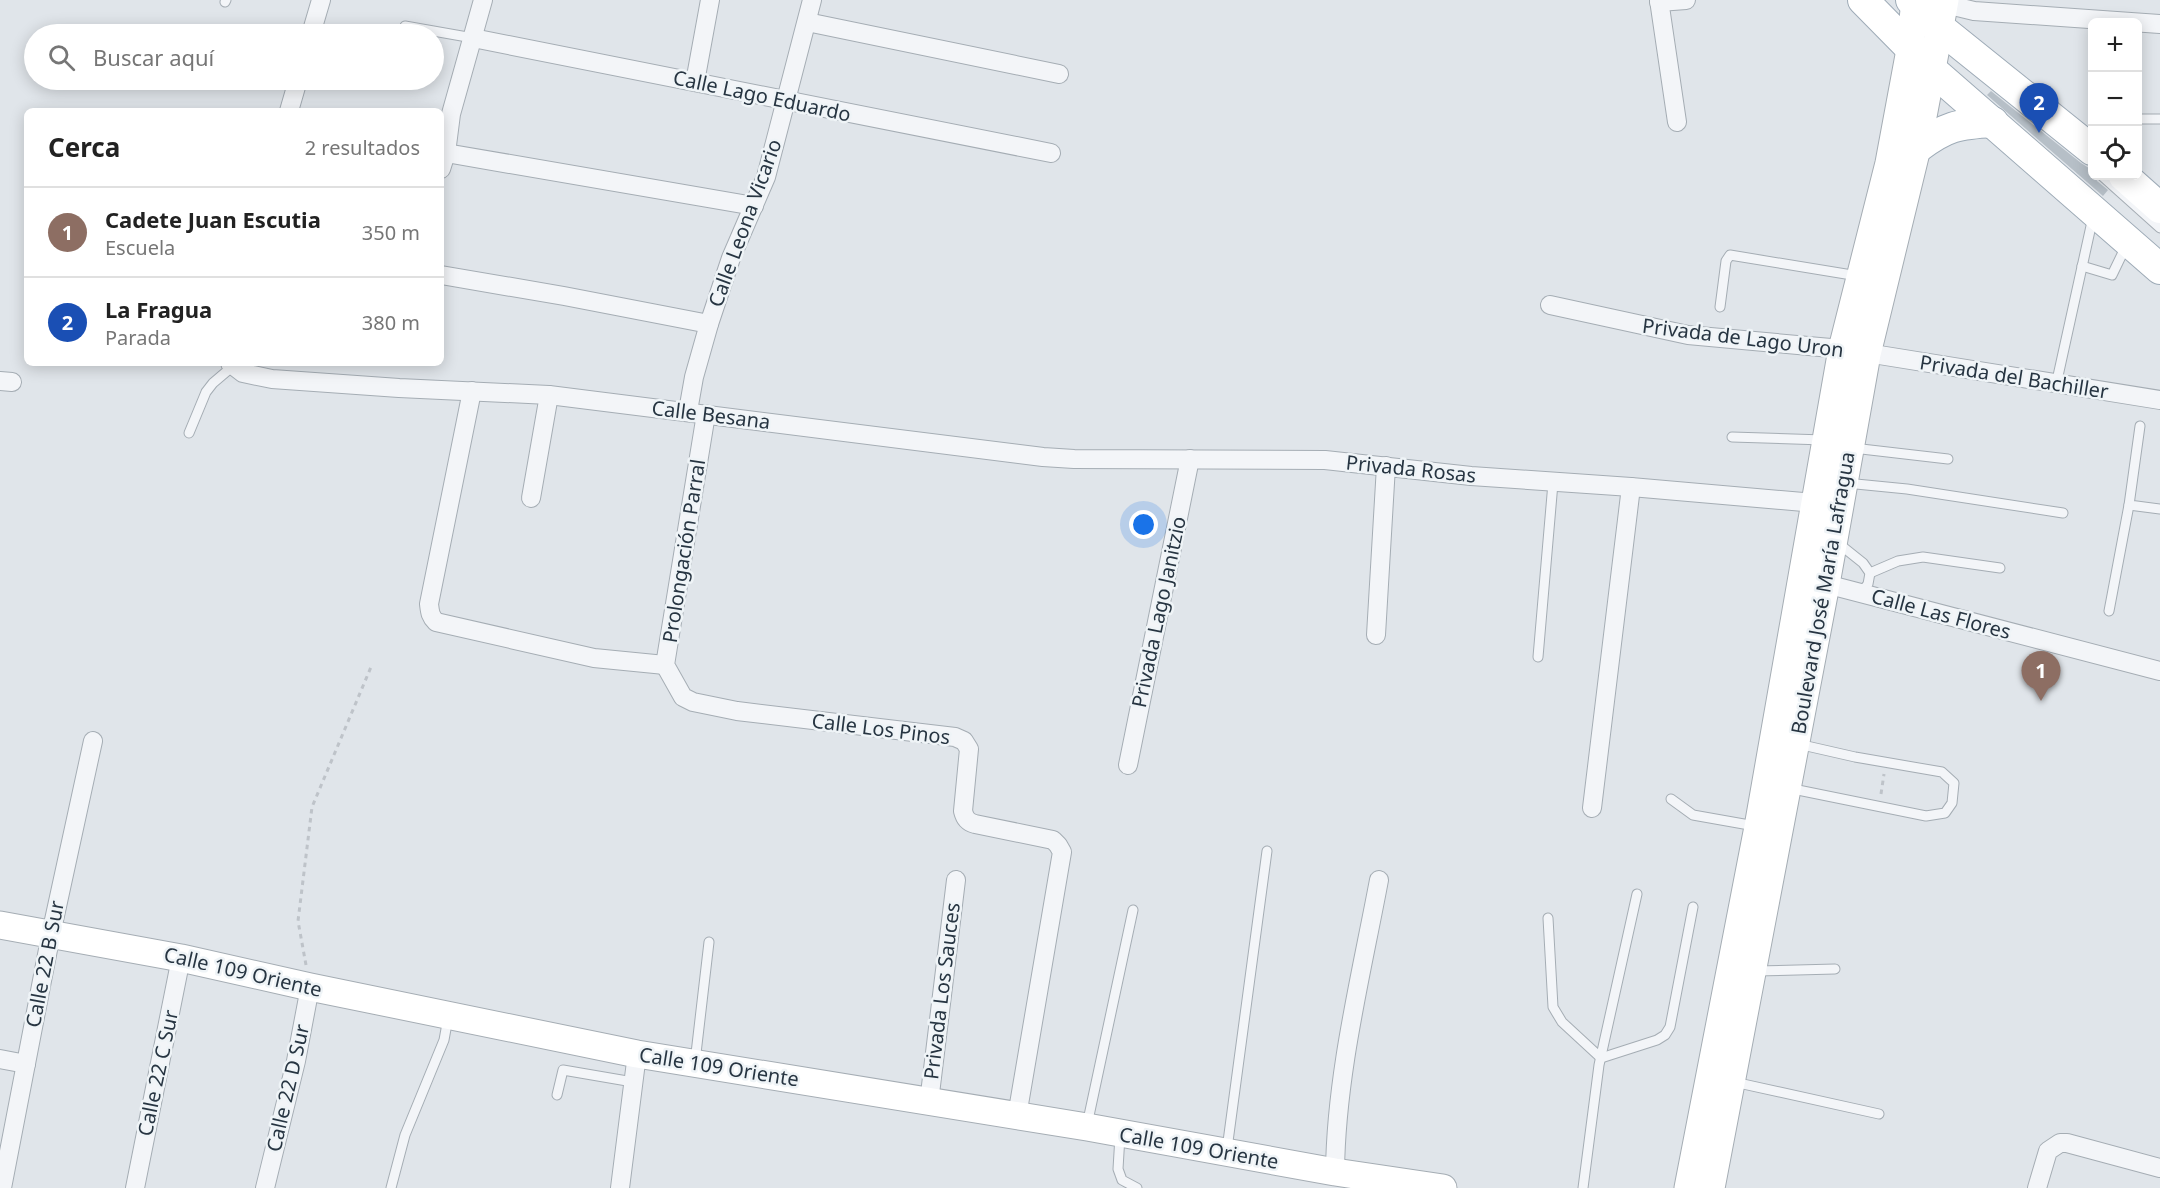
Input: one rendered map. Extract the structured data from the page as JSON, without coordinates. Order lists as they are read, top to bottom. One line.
{"streets":{"main road":["Boulevard José María Lafragua","Calle 109 Oriente"],"street":["Calle Lago Eduardo","Calle Leona Vicario","Privada de Lago Uron","Privada del Bachiller","Calle Besana","Privada Rosas","Prolongación Parral","Privada Lago Janitzio","Calle Las Flores","Calle Los Pinos","Calle 22 B Sur","Privada Los Sauces","Calle 22 C Sur","Calle 22 D Sur"]},"crossings":[["Calle Lago Eduardo","Calle Leona Vicario"],["Calle Leona Vicario","Calle Besana"],["Calle Leona Vicario","Prolongación Parral"],["Privada de Lago Uron","Privada del Bachiller"],["Privada de Lago Uron","Boulevard José María Lafragua"],["Privada del Bachiller","Boulevard José María Lafragua"],["Calle Besana","Privada Rosas"],["Calle Besana","Prolongación Parral"],["Calle Besana","Privada Lago Janitzio"],["Privada Rosas","Boulevard José María Lafragua"],["Privada Rosas","Privada Lago Janitzio"],["Prolongación Parral","Calle Los Pinos"],["Boulevard José María Lafragua","Calle Las Flores"],["Calle Los Pinos","Calle 109 Oriente"],["Calle 22 B Sur","Calle 109 Oriente"],["Calle 109 Oriente","Privada Los Sauces"],["Calle 109 Oriente","Calle 22 C Sur"],["Calle 109 Oriente","Calle 22 D Sur"]],"page":{"map_buttons":["+","−"],"search":"Buscar aquí","pins":["2","1"],"heading":["Cerca","2 resultados"],"list":[{"mark":"1","name":"Cadete Juan Escutia","note":"Escuela","value":"350 m"},{"mark":"2","name":"La Fragua","note":"Parada","value":"380 m"}]}}
